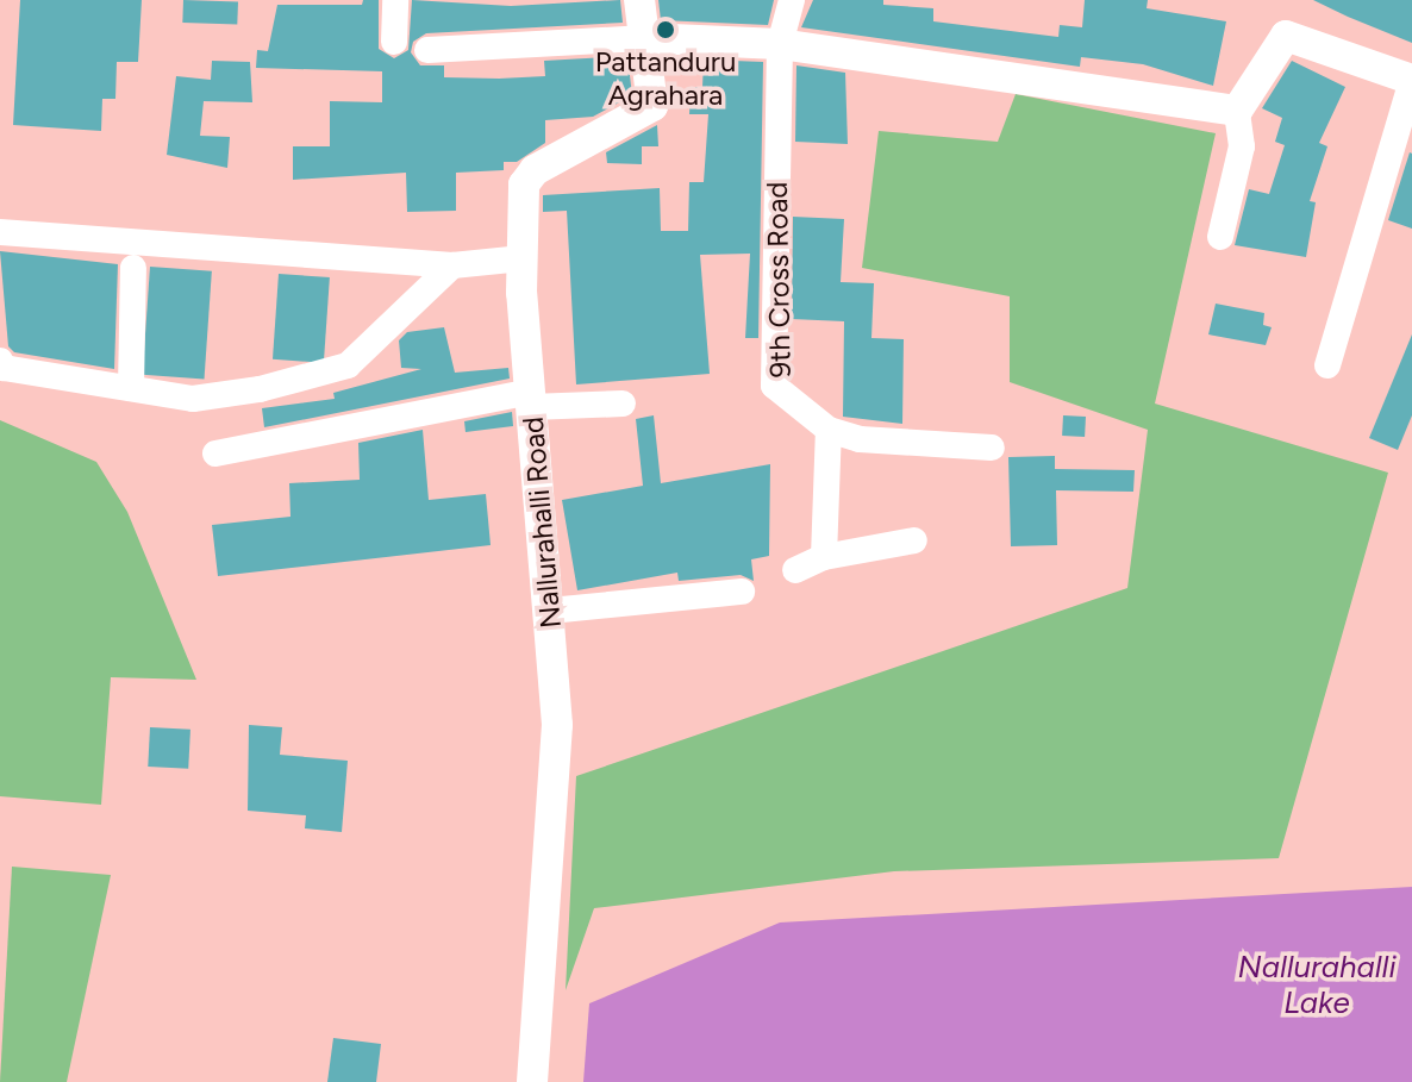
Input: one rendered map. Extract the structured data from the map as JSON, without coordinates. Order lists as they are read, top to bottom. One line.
{"streets":{"street":["9th Cross Road","Nallurahalli Road"]},"water":["Nallurahalli Lake"],"places":["Pattanduru Agrahara"]}
